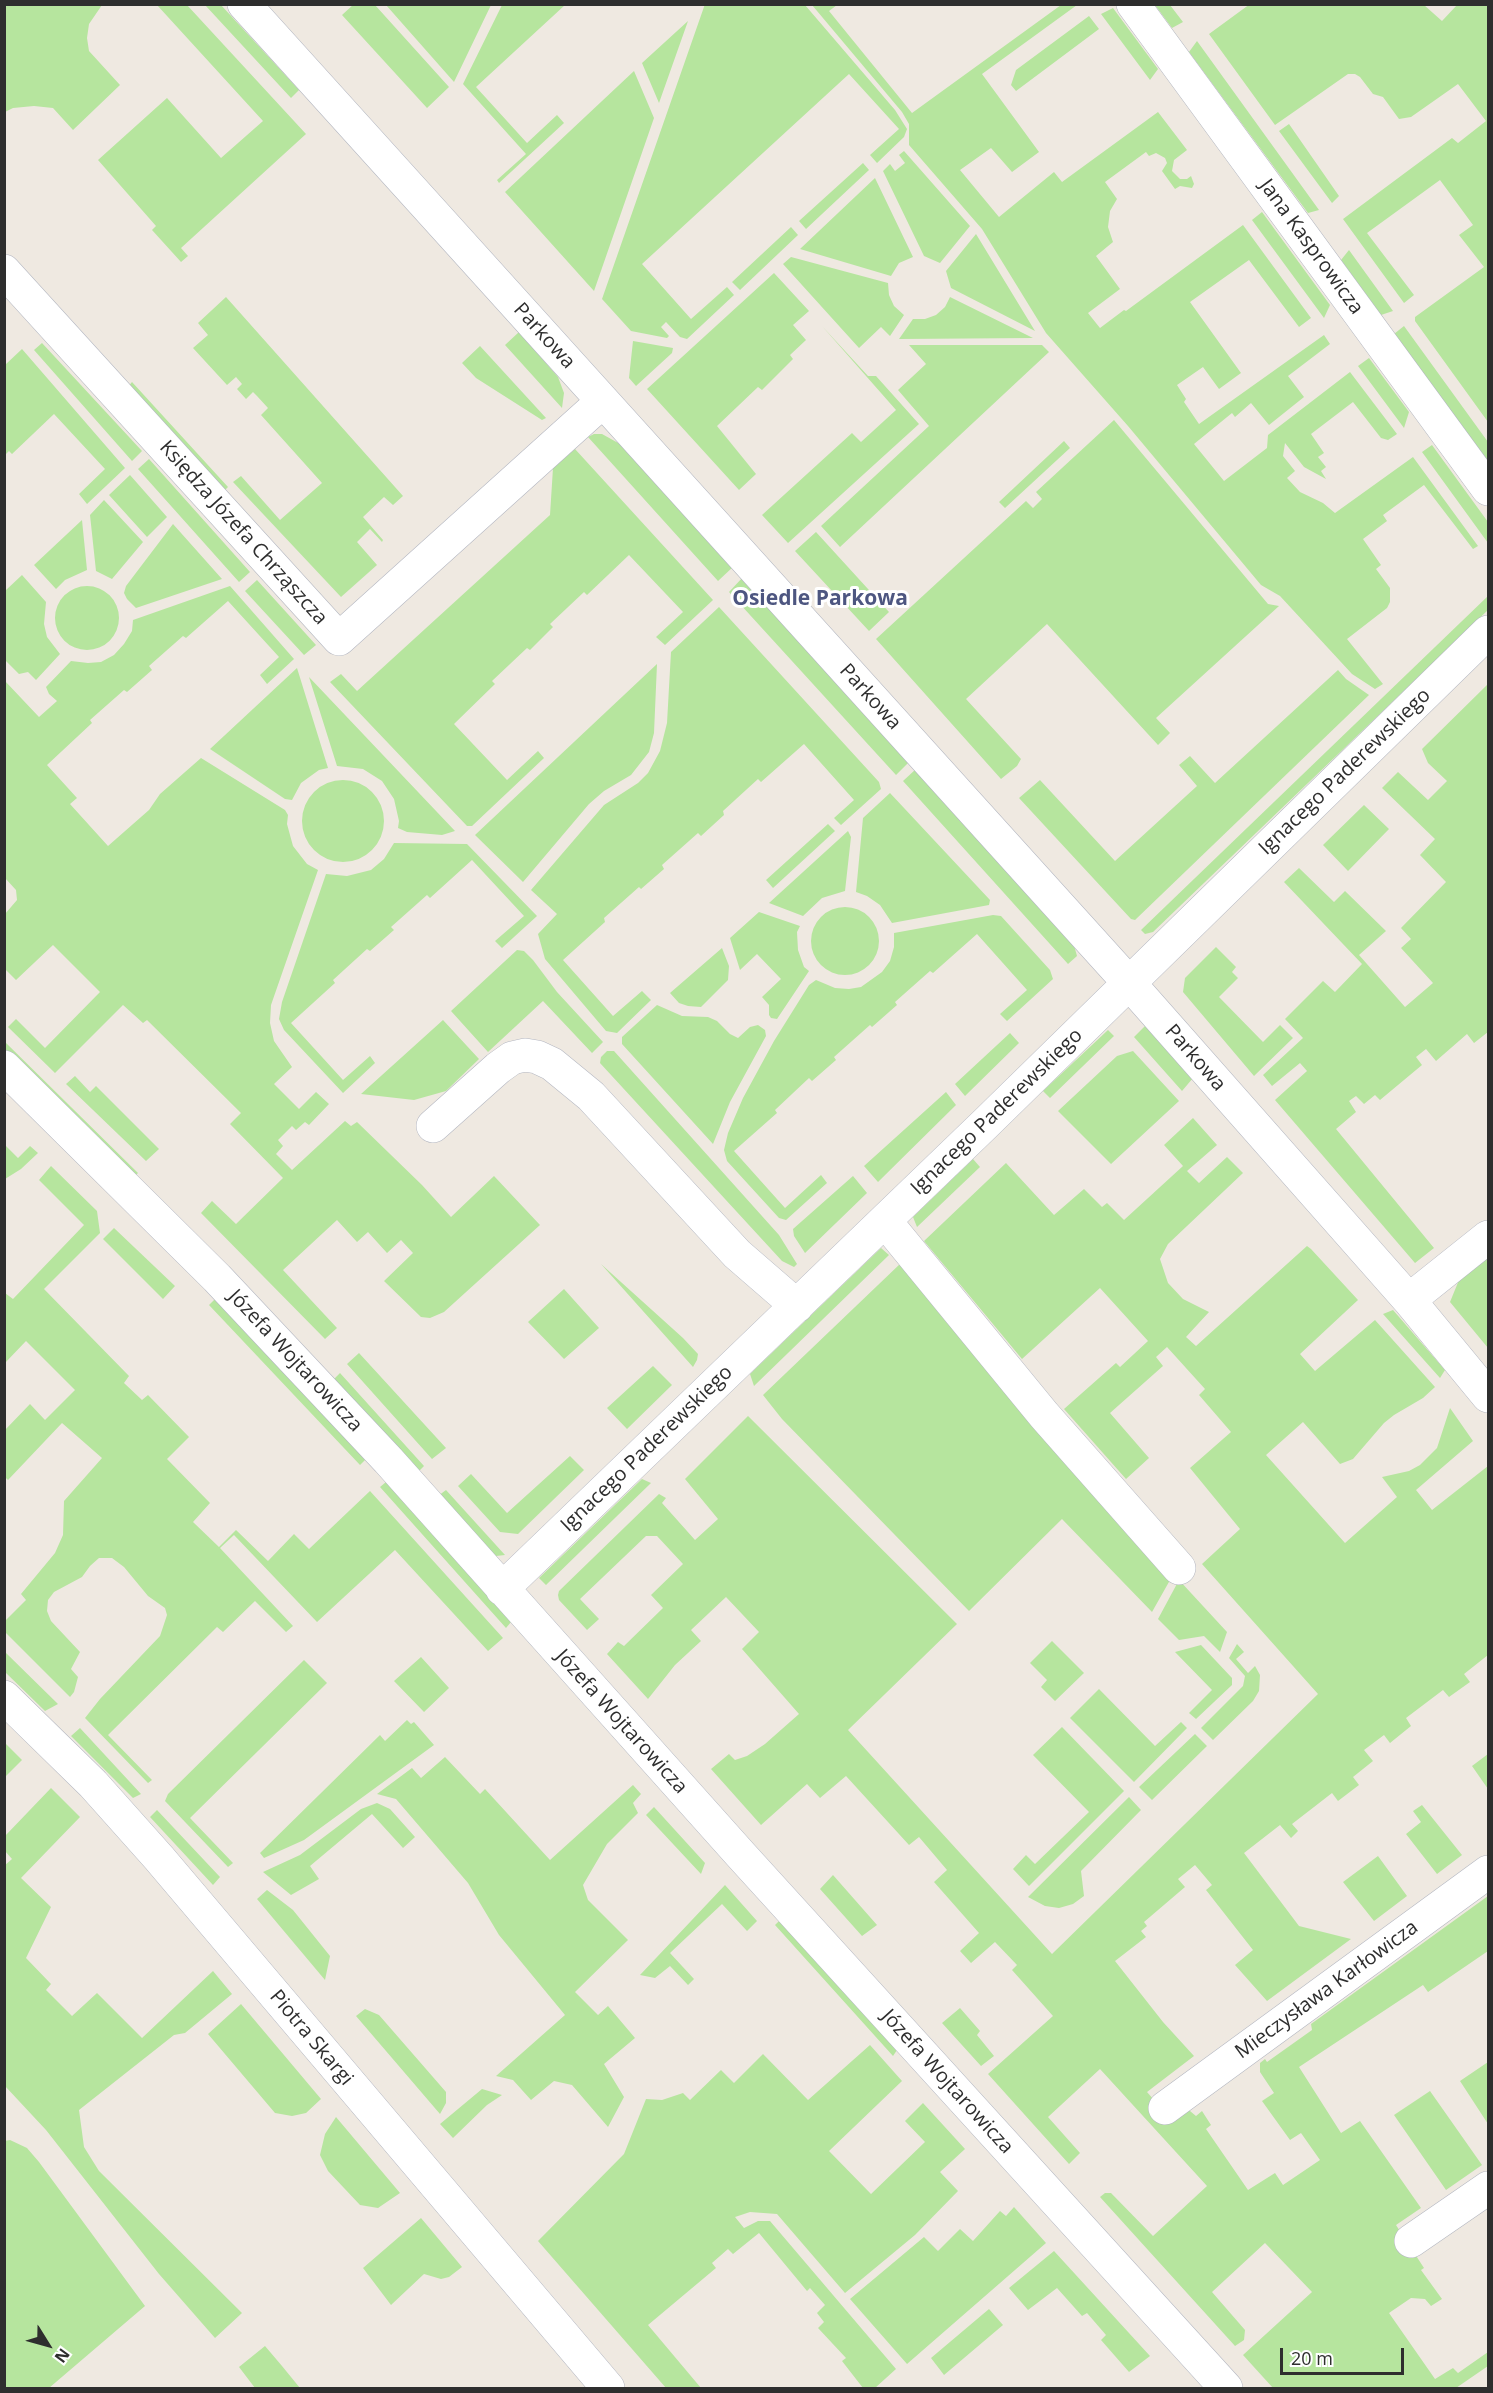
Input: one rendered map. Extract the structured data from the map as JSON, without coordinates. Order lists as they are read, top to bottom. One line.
{"streets":{"street":["Jana Kasprowicza","Parkowa","Księdza Józefa Chrząszcza","Ignacego Paderewskiego","Józefa Wojtarowicza","Mieczysława Karłowicza","Piotra Skargi"]},"crossings":[["Parkowa","Księdza Józefa Chrząszcza"],["Parkowa","Ignacego Paderewskiego"],["Ignacego Paderewskiego","Józefa Wojtarowicza"]],"districts":["Osiedle Parkowa"],"scale_bar":"20 m","north":"bottom right"}
